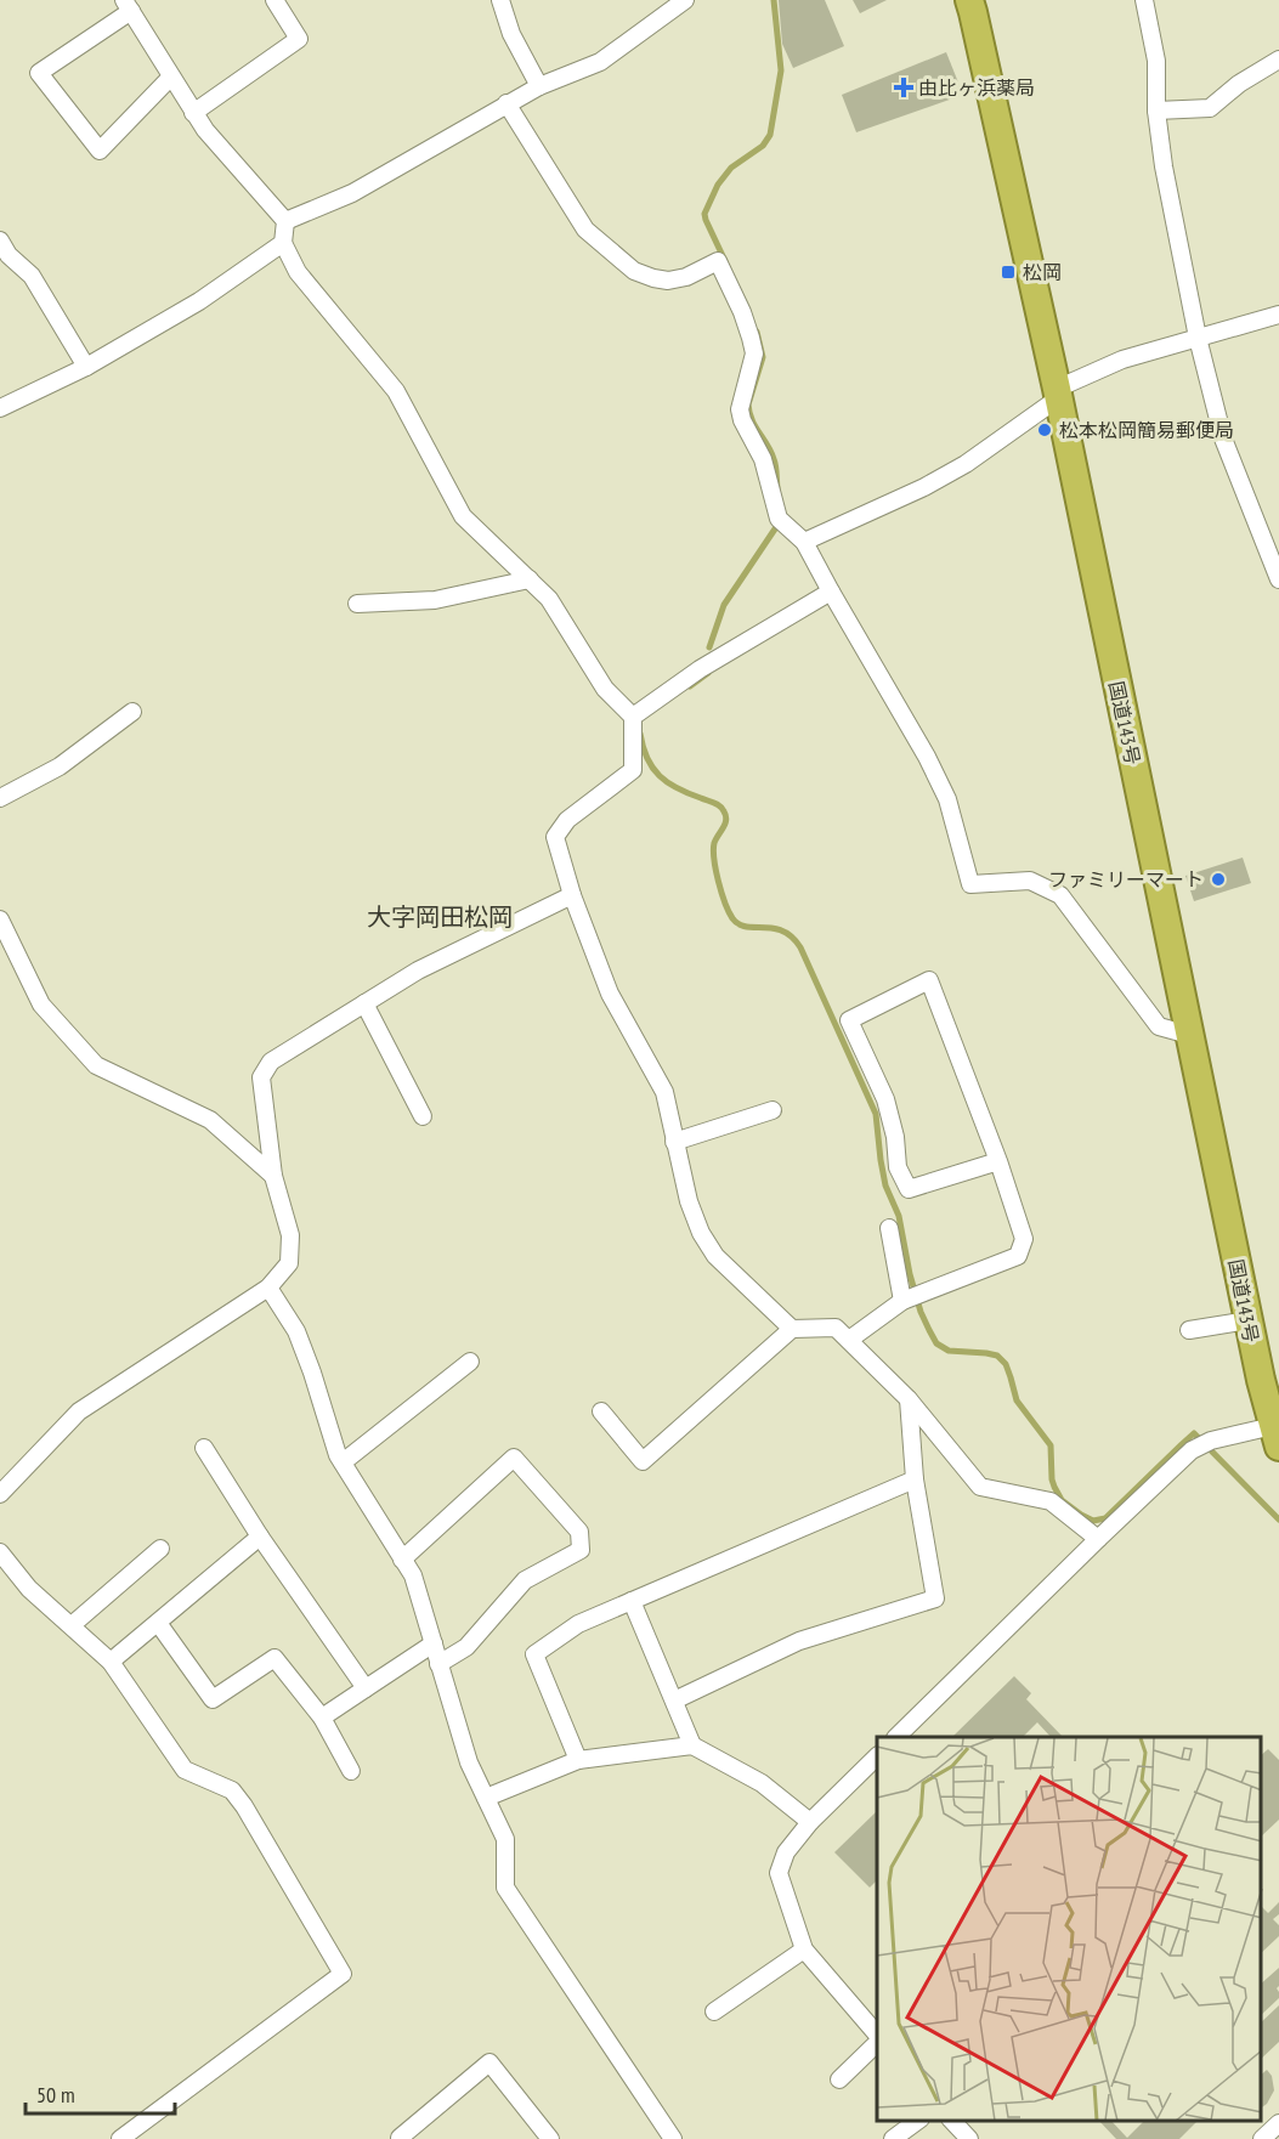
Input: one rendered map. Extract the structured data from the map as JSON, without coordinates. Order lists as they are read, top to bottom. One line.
{"streets":{"highway":["国道143号"]},"districts":["大字岡田松岡"],"places":{"health":["由比ヶ浜薬局"],"transit":["松岡"],"other":["松本松岡簡易郵便局","ファミリーマート"]},"scale_bar":"50 m"}
